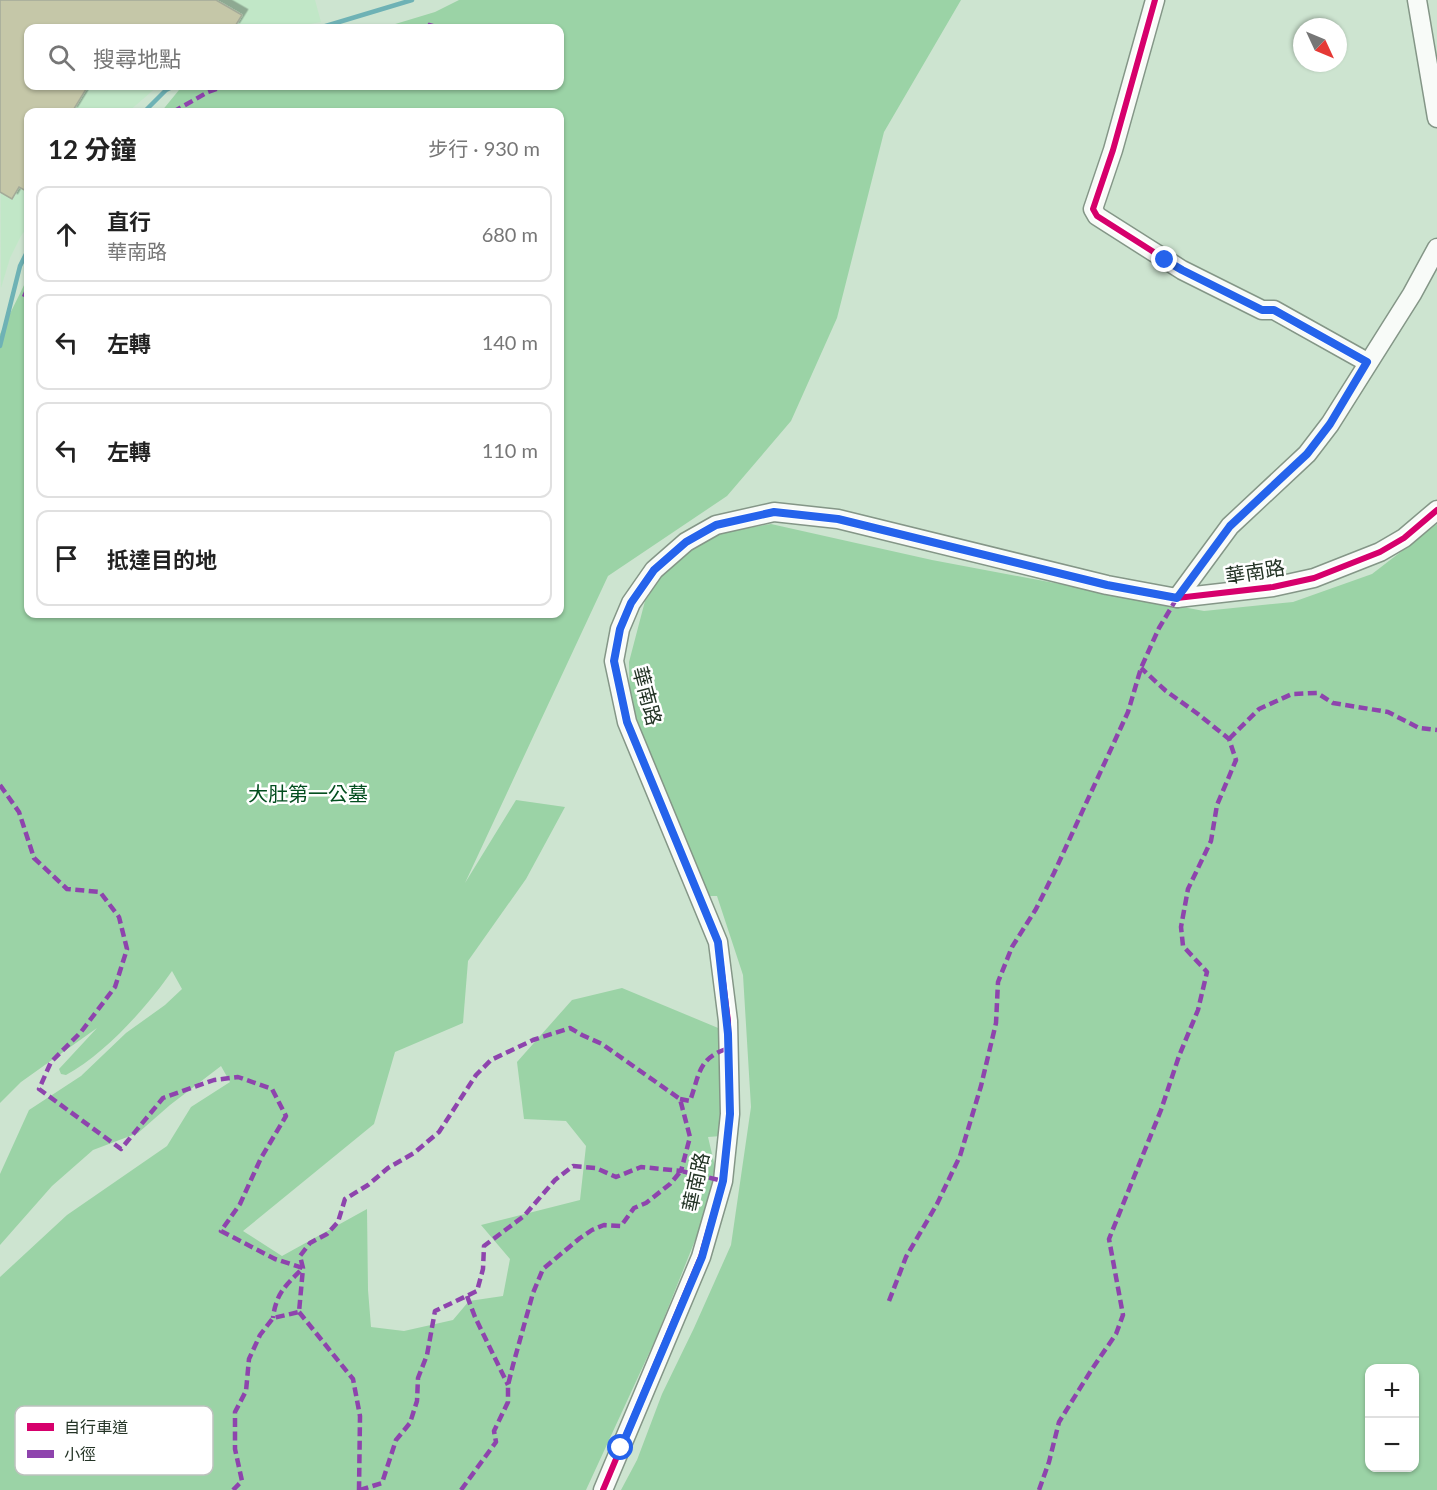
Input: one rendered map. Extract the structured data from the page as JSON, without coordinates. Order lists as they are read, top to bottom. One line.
{"streets":{"street":["華南路"]},"parks":["大肚第一公墓"],"legend":["自行車道","小徑"],"north":"bottom right","page":{"search":"搜尋地點","heading":["12 分鐘","步行 · 930 m"],"list":[["直行","華南路","680 m"],["左轉","140 m"],["左轉","110 m"],"抵達目的地"],"map_buttons":["+","−"]}}
